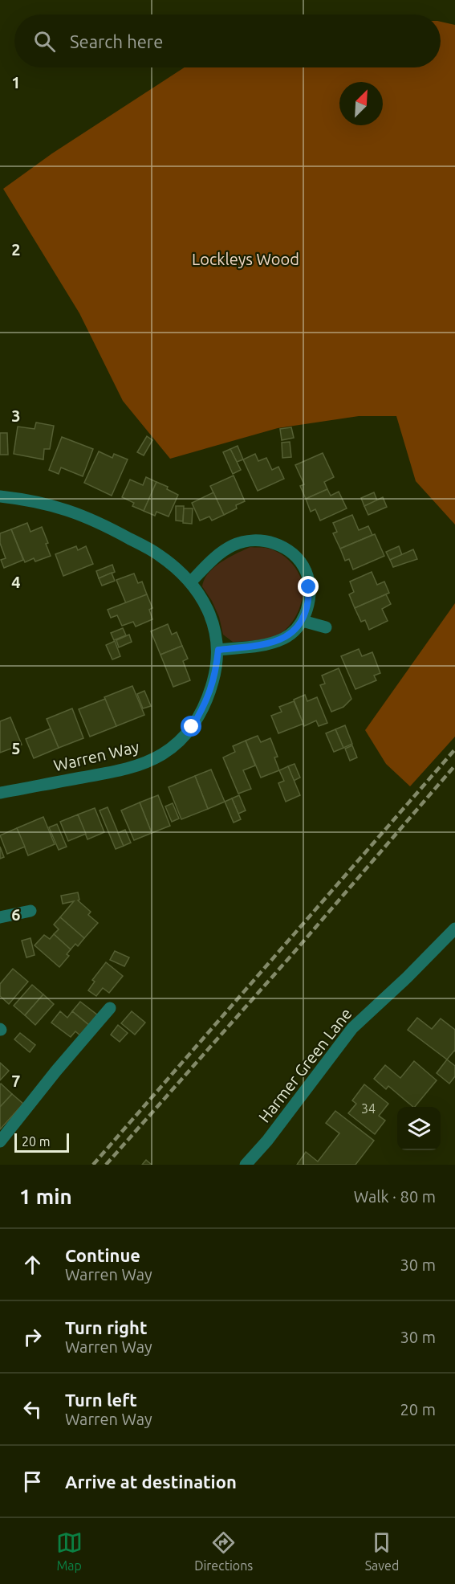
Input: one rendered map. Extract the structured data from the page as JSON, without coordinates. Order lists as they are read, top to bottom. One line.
{"streets":{"street":["Warren Way","Harmer Green Lane"]},"parks":["Lockleys Wood"],"house_numbers":["34"],"scale_bar":"20 m","north":"top right","page":{"search":"Search here","scale":"20 m","heading":["1 min","Walk · 80 m"],"list":[["Continue","Warren Way","30 m"],["Turn right","Warren Way","30 m"],["Turn left","Warren Way","20 m"],"Arrive at destination"],"nav":["Map","Directions","Saved"]},"grid":{"rows":["1","2","3","4","5","6","7"]}}
